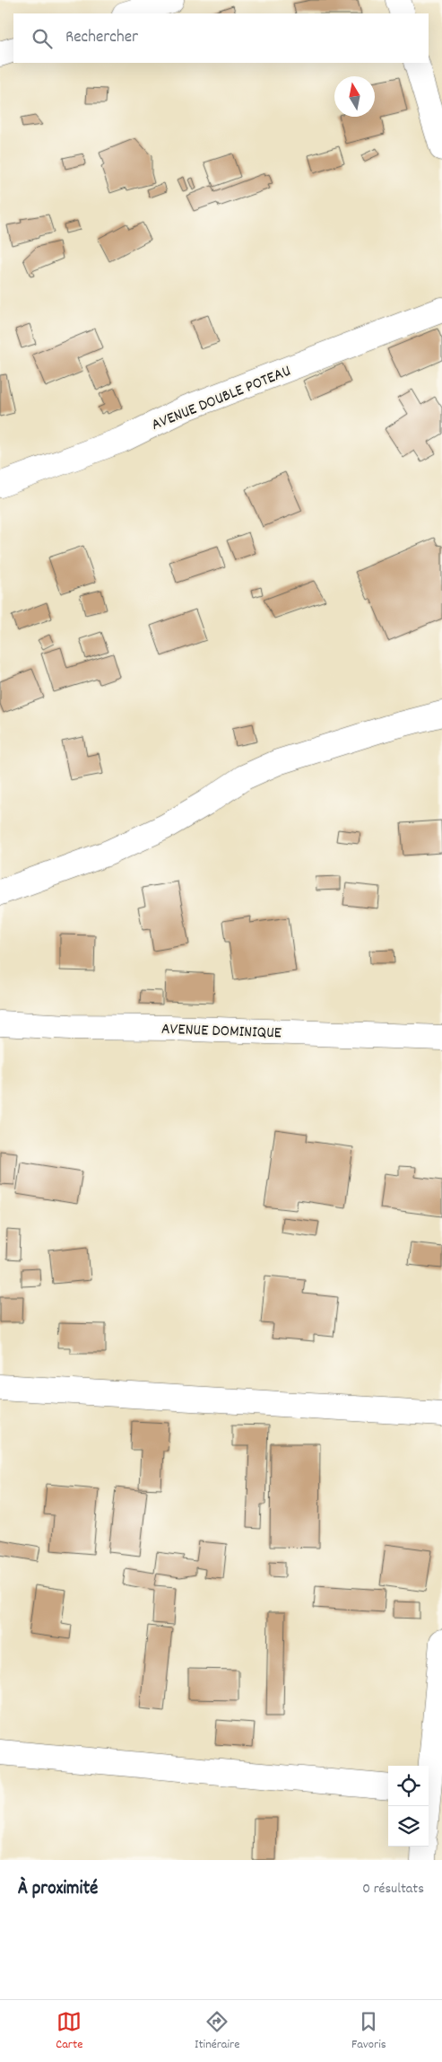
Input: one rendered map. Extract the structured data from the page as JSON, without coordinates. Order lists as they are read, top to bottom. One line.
{"streets":{"street":["AVENUE DOUBLE POTEAU","AVENUE DOMINIQUE"]},"north":"top","page":{"search":"Rechercher","heading":["À proximité","0 résultats"],"nav":["Carte","Itinéraire","Favoris"]}}
